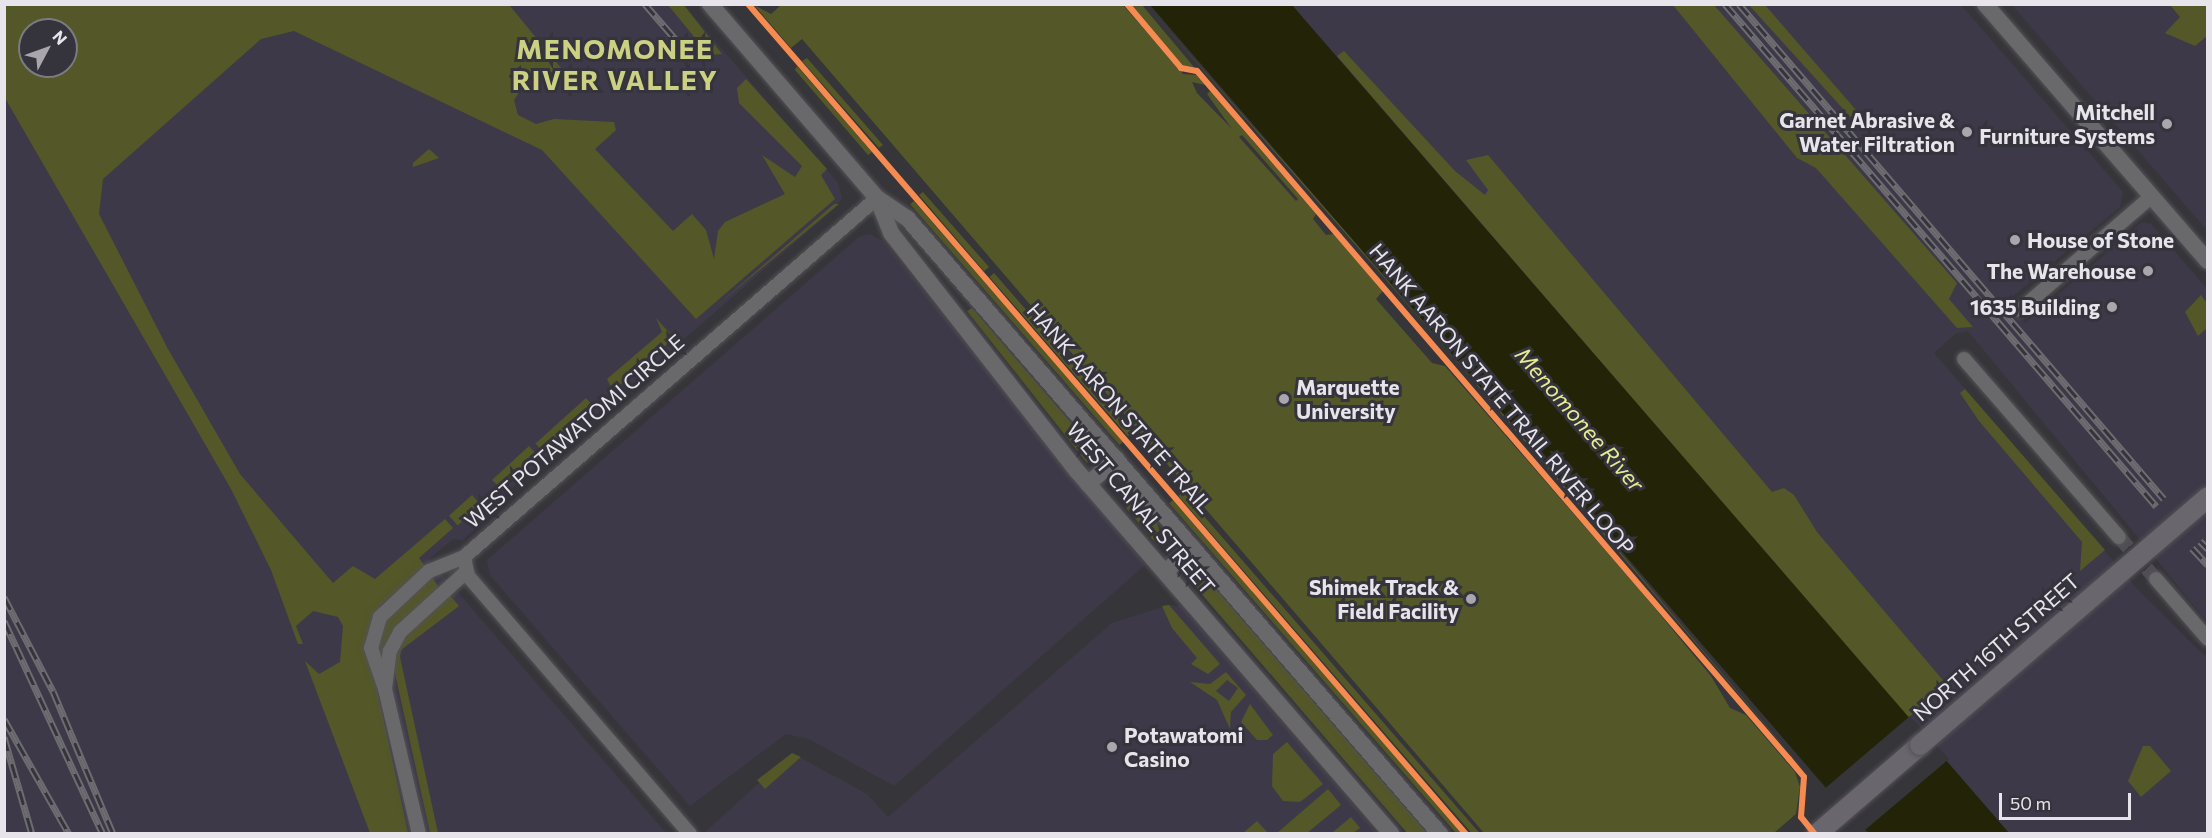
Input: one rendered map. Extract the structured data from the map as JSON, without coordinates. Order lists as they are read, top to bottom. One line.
{"streets":{"main road":["NORTH 16TH STREET"],"street":["WEST POTAWATOMI CIRCLE","WEST CANAL STREET"],"cycle path":["HANK AARON STATE TRAIL RIVER LOOP","HANK AARON STATE TRAIL"]},"crossings":[["WEST POTAWATOMI CIRCLE","WEST CANAL STREET"]],"districts":["MENOMONEE RIVER VALLEY"],"water":["Menomonee River"],"places":["Mitchell Furniture Systems","Garnet Abrasive & Water Filtration","House of Stone","The Warehouse","1635 Building","Marquette University","Shimek Track & Field Facility","Potawatomi Casino"],"scale_bar":"50 m","north":"top right"}
